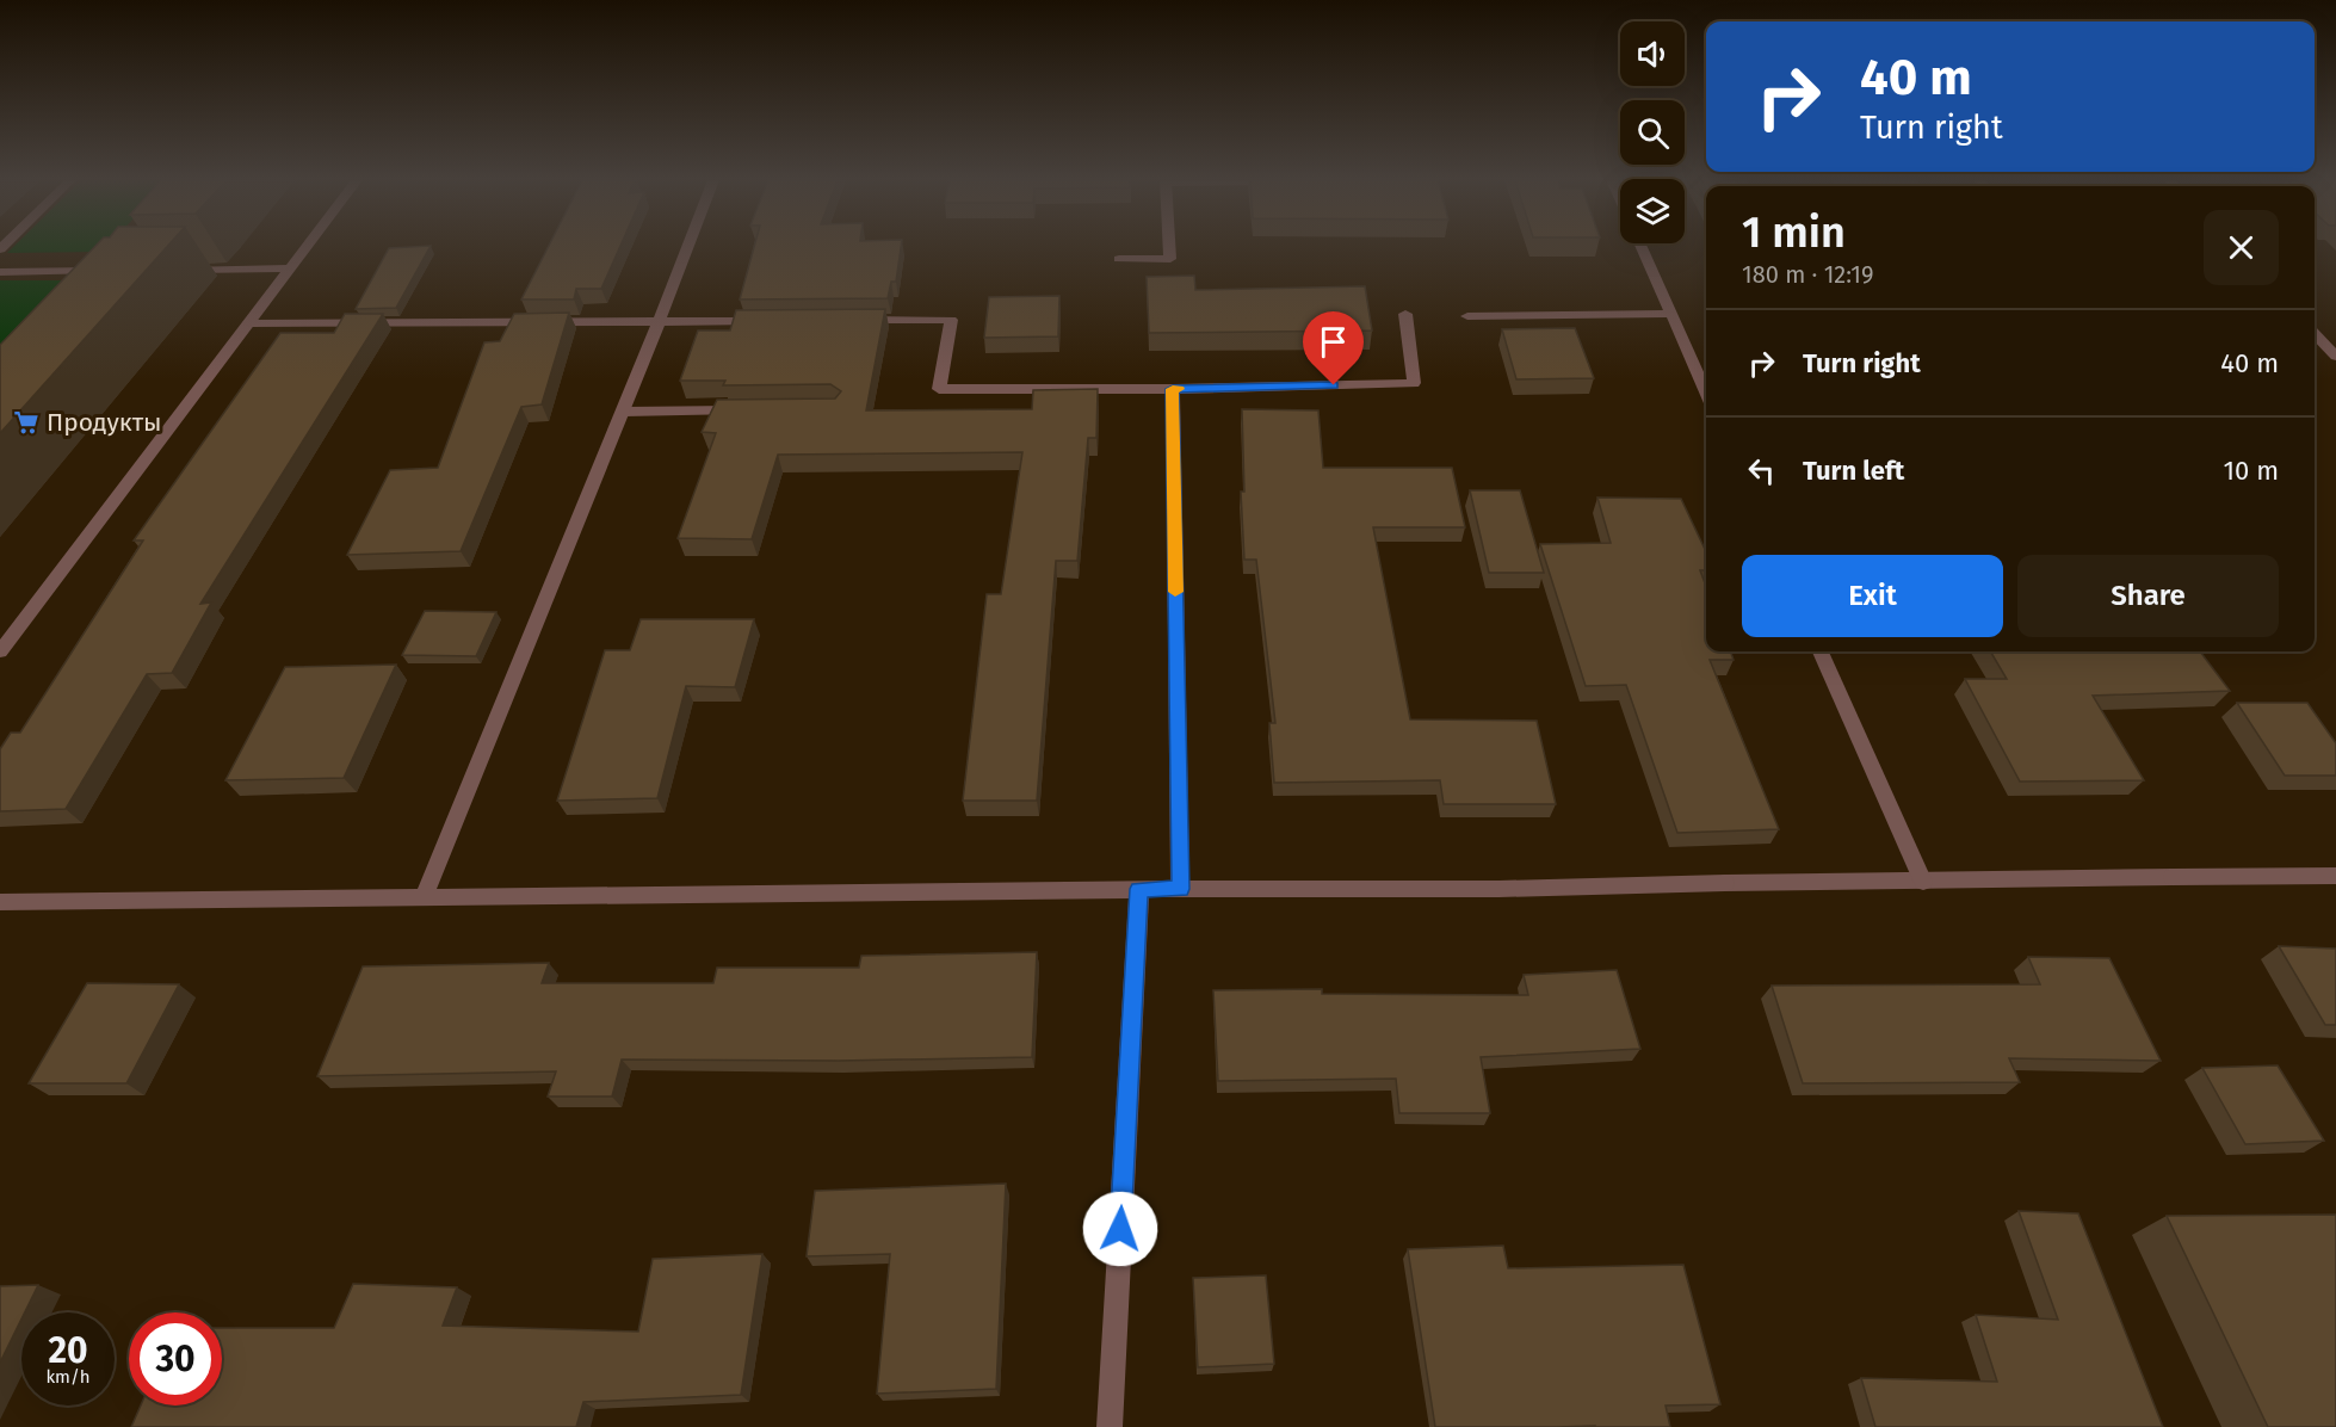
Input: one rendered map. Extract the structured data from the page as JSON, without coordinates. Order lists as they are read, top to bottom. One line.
{"places":{"supermarket":["Продукты"]},"page":{"turn":["40 m","Turn right"],"heading":["1 min","180 m · 12:19"],"list":[{"name":"Turn right","value":"40 m"},{"name":"Turn left","value":"10 m"}],"buttons":["Exit","Share"],"speed":"20 km/h","limit":"30"}}
